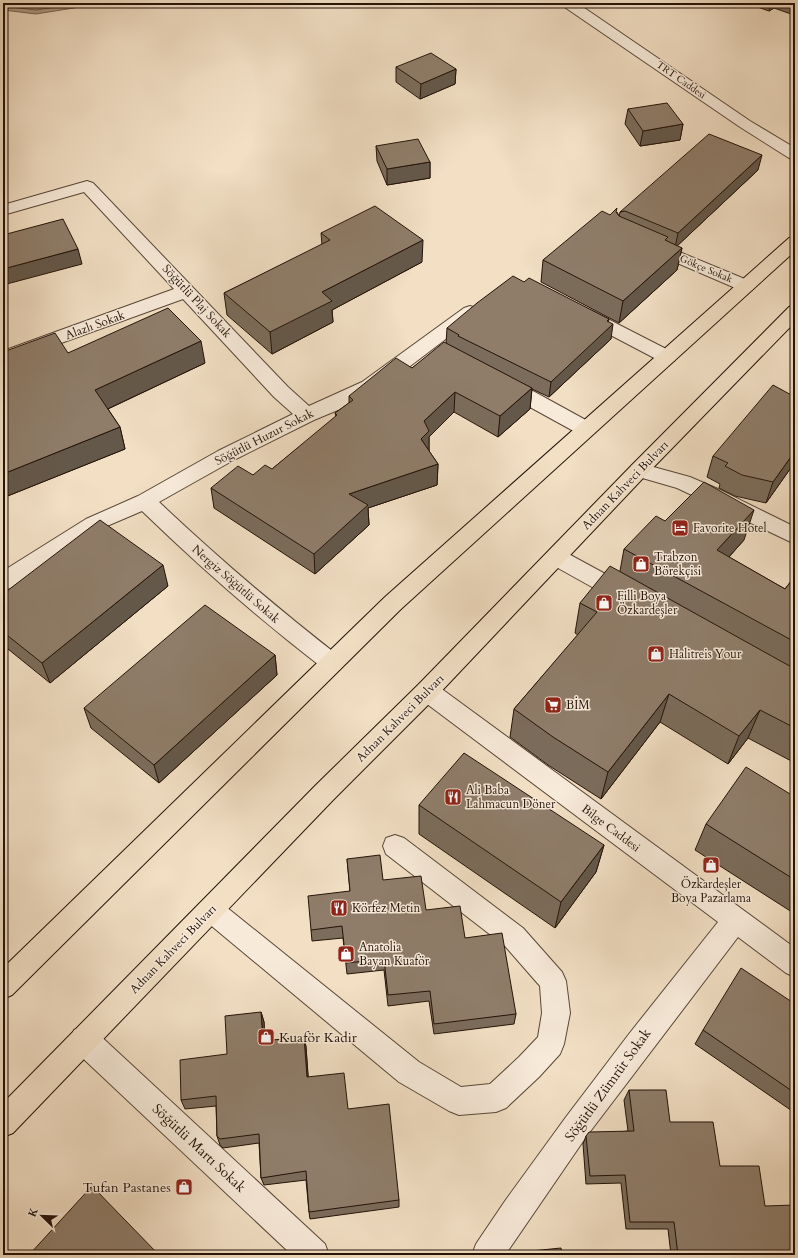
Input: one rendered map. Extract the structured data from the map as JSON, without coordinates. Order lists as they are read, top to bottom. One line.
{"streets":{"highway":["Adnan Kahveci Bulvarı"],"street":["TRT Caddesi","Gökçe Sokak","Söğütlü Plaj Sokak","Alazlı Sokak","Söğütlü Huzur Sokak","Nergiz Söğütlü Sokak","Bilge Caddesi","Söğütlü Zümrüt Sokak","Söğütlü Martı Sokak"]},"crossings":[["Söğütlü Plaj Sokak","Alazlı Sokak"],["Söğütlü Plaj Sokak","Söğütlü Huzur Sokak"],["Söğütlü Huzur Sokak","Nergiz Söğütlü Sokak"],["Adnan Kahveci Bulvarı","Bilge Caddesi"],["Adnan Kahveci Bulvarı","Söğütlü Martı Sokak"],["Bilge Caddesi","Söğütlü Zümrüt Sokak"]],"places":{"hotel":["Favorite Hotel"],"shop":["Trabzon Börekçisi","Filli Boya Özkardeşler","Halitreis Your","Özkardeşler Boya Pazarlama","Anatolia Bayan Kuaför","Kuaför Kadir","Tufan Pastanes"],"supermarket":["BİM"],"restaurant":["Ali Baba Lahmacun Döner","Körfez Metin"]},"north":"top left"}
